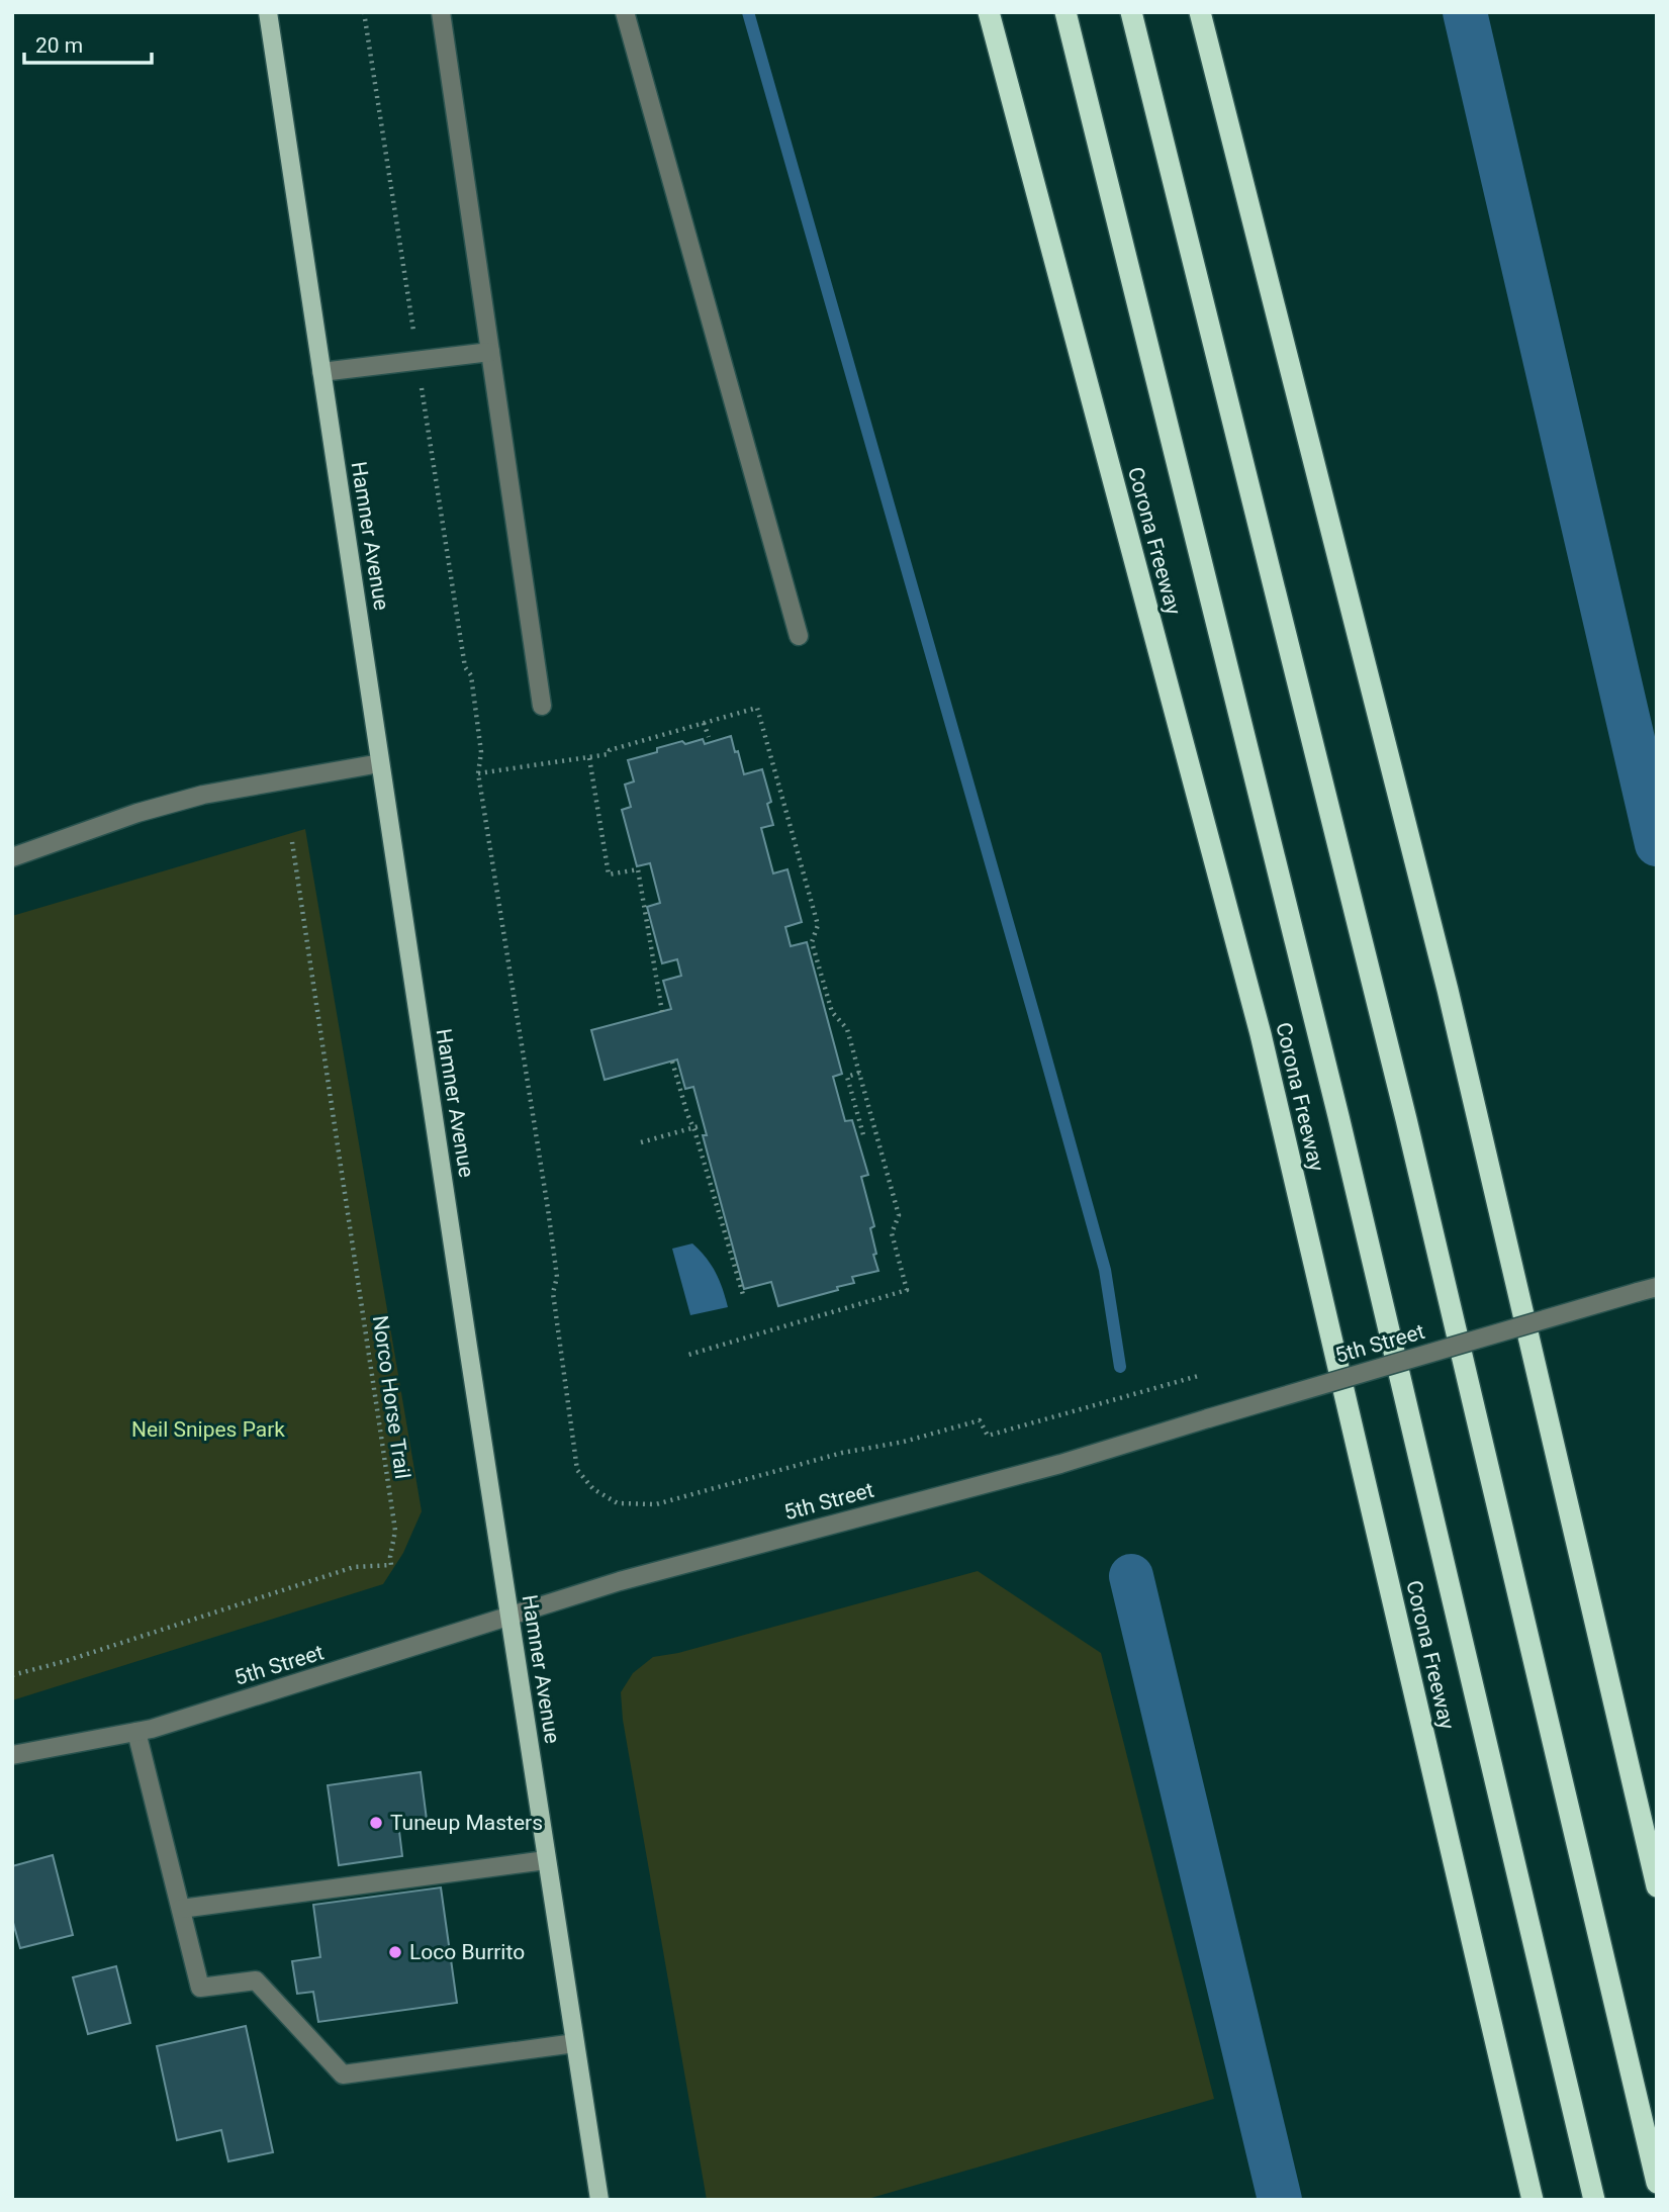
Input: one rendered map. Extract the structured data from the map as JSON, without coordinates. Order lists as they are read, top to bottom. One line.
{"streets":{"highway":["Corona Freeway"],"main road":["Hamner Avenue"],"street":["5th Street"],"path":["Norco Horse Trail"]},"crossings":[["Hamner Avenue","5th Street"]],"parks":["Neil Snipes Park"],"places":["Tuneup Masters","Loco Burrito"],"scale_bar":"20 m"}
